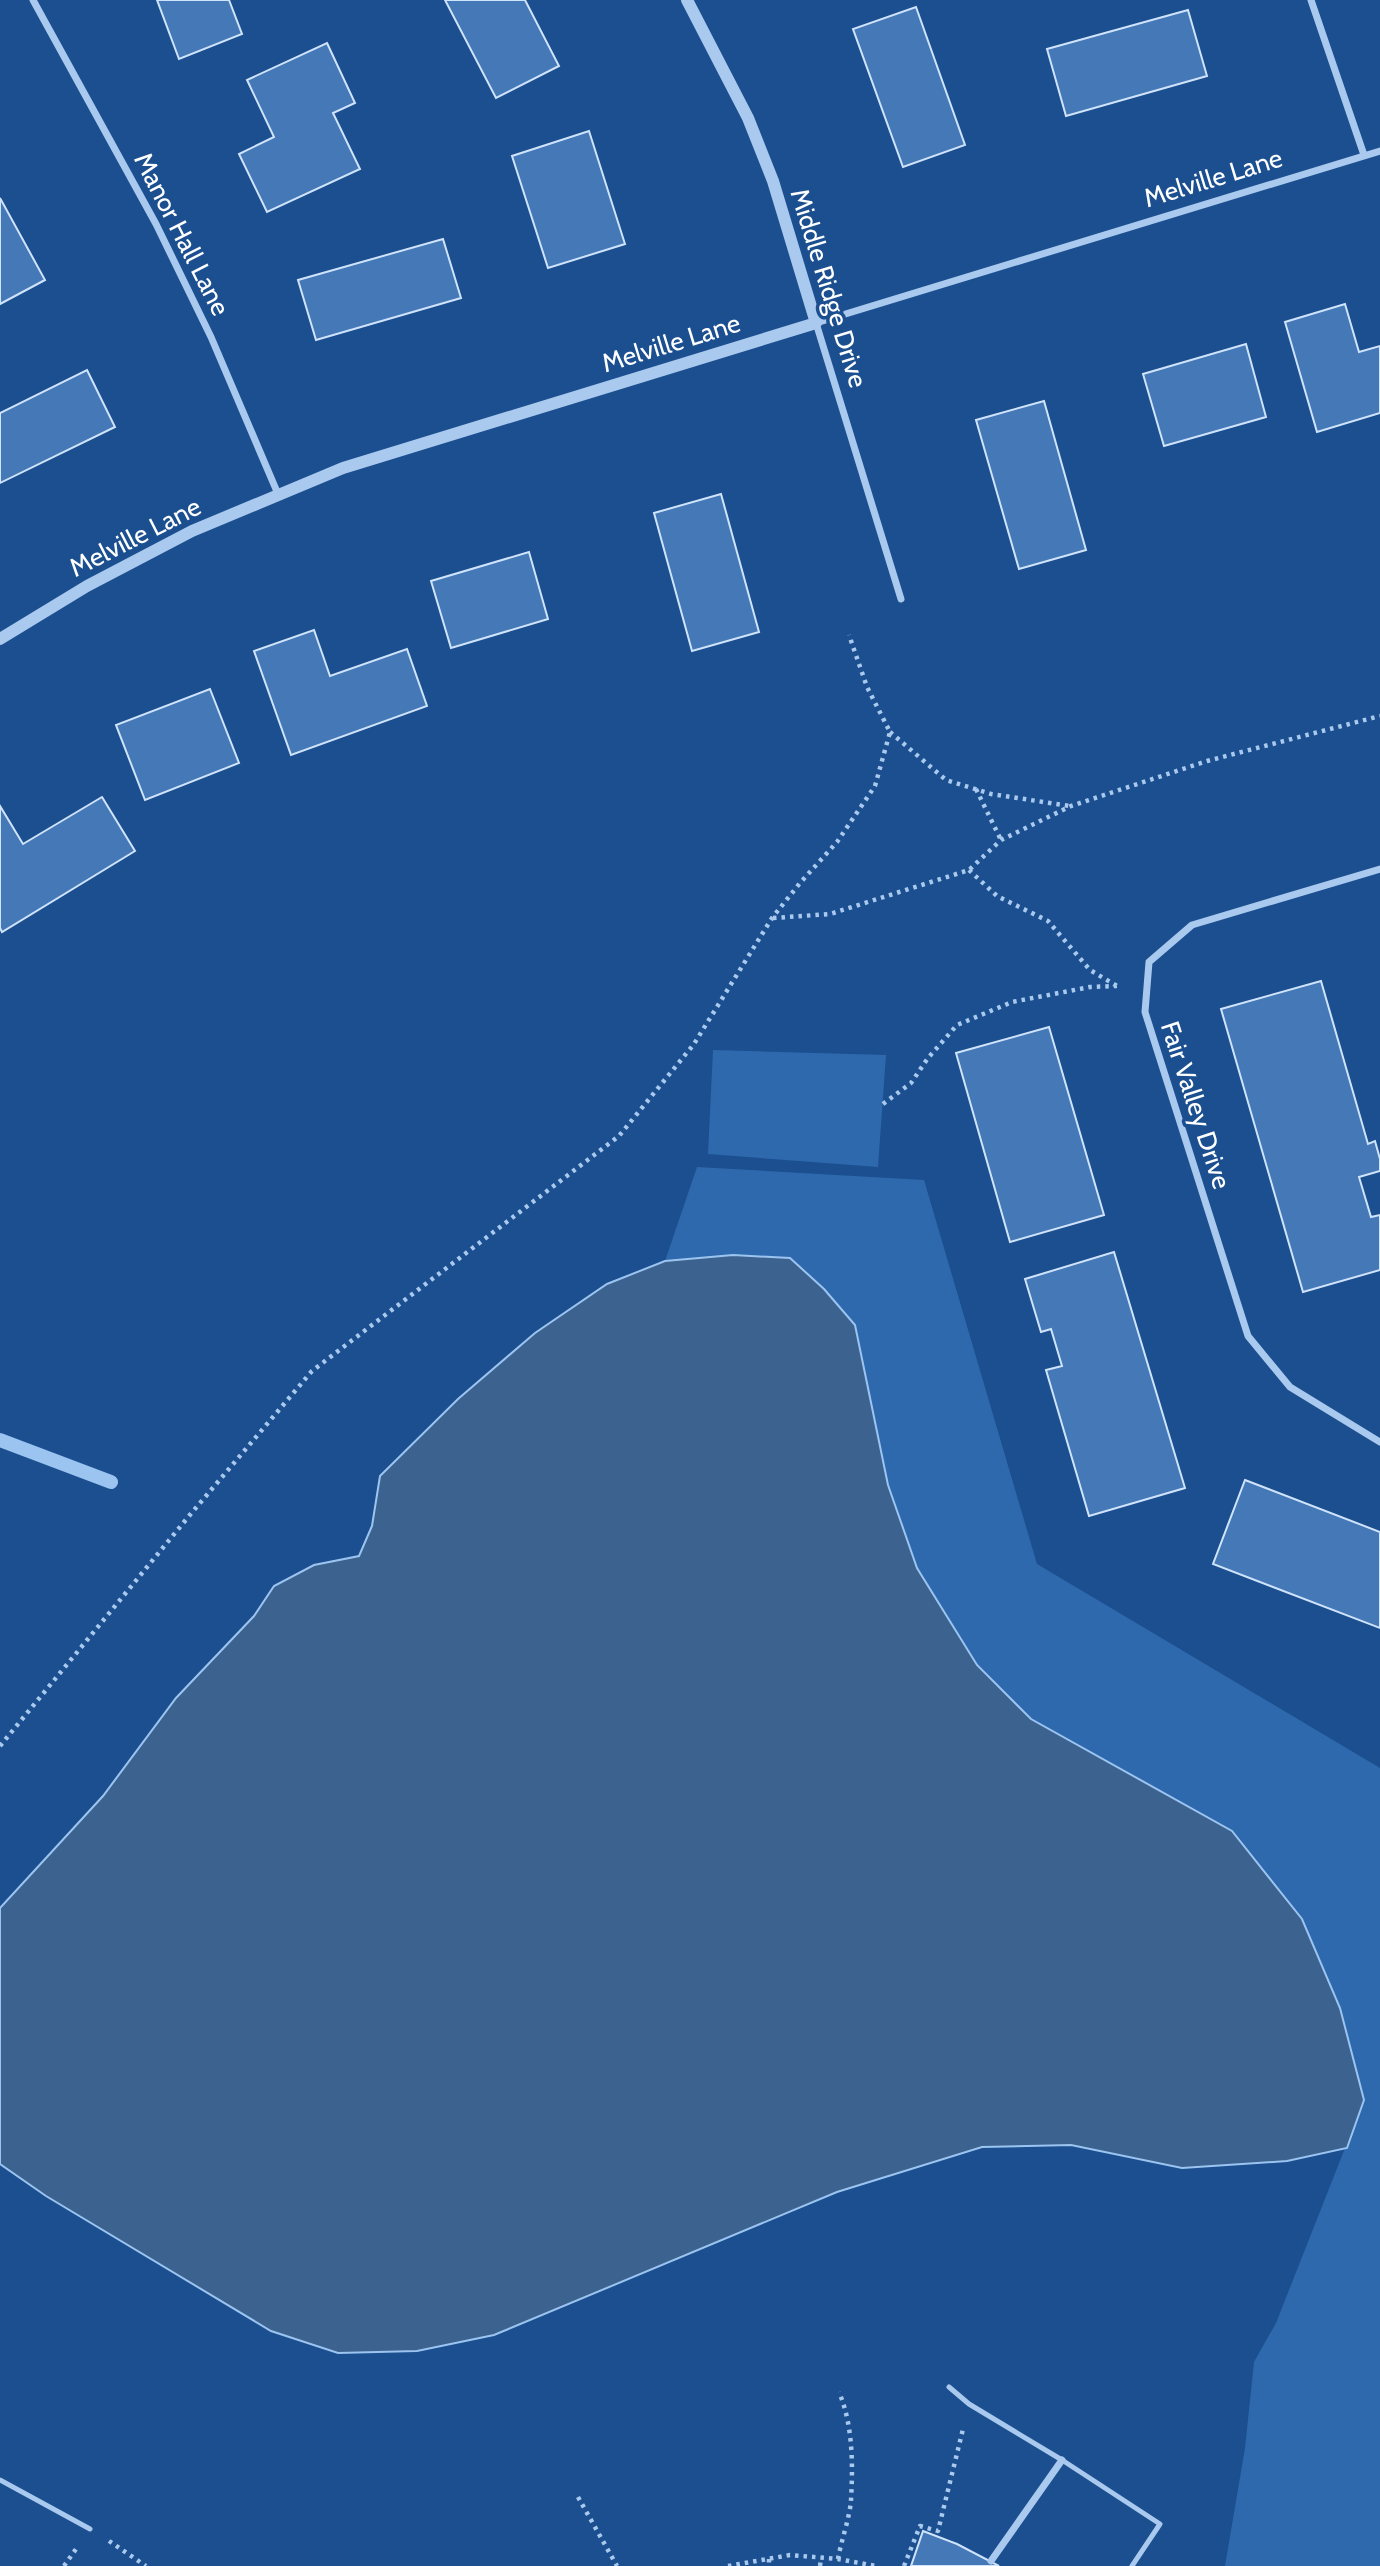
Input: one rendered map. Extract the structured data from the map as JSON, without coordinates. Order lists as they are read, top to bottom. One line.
{"streets":{"street":["Melville Lane","Manor Hall Lane","Middle Ridge Drive","Fair Valley Drive"]},"crossings":[["Melville Lane","Manor Hall Lane"],["Melville Lane","Middle Ridge Drive"]]}
